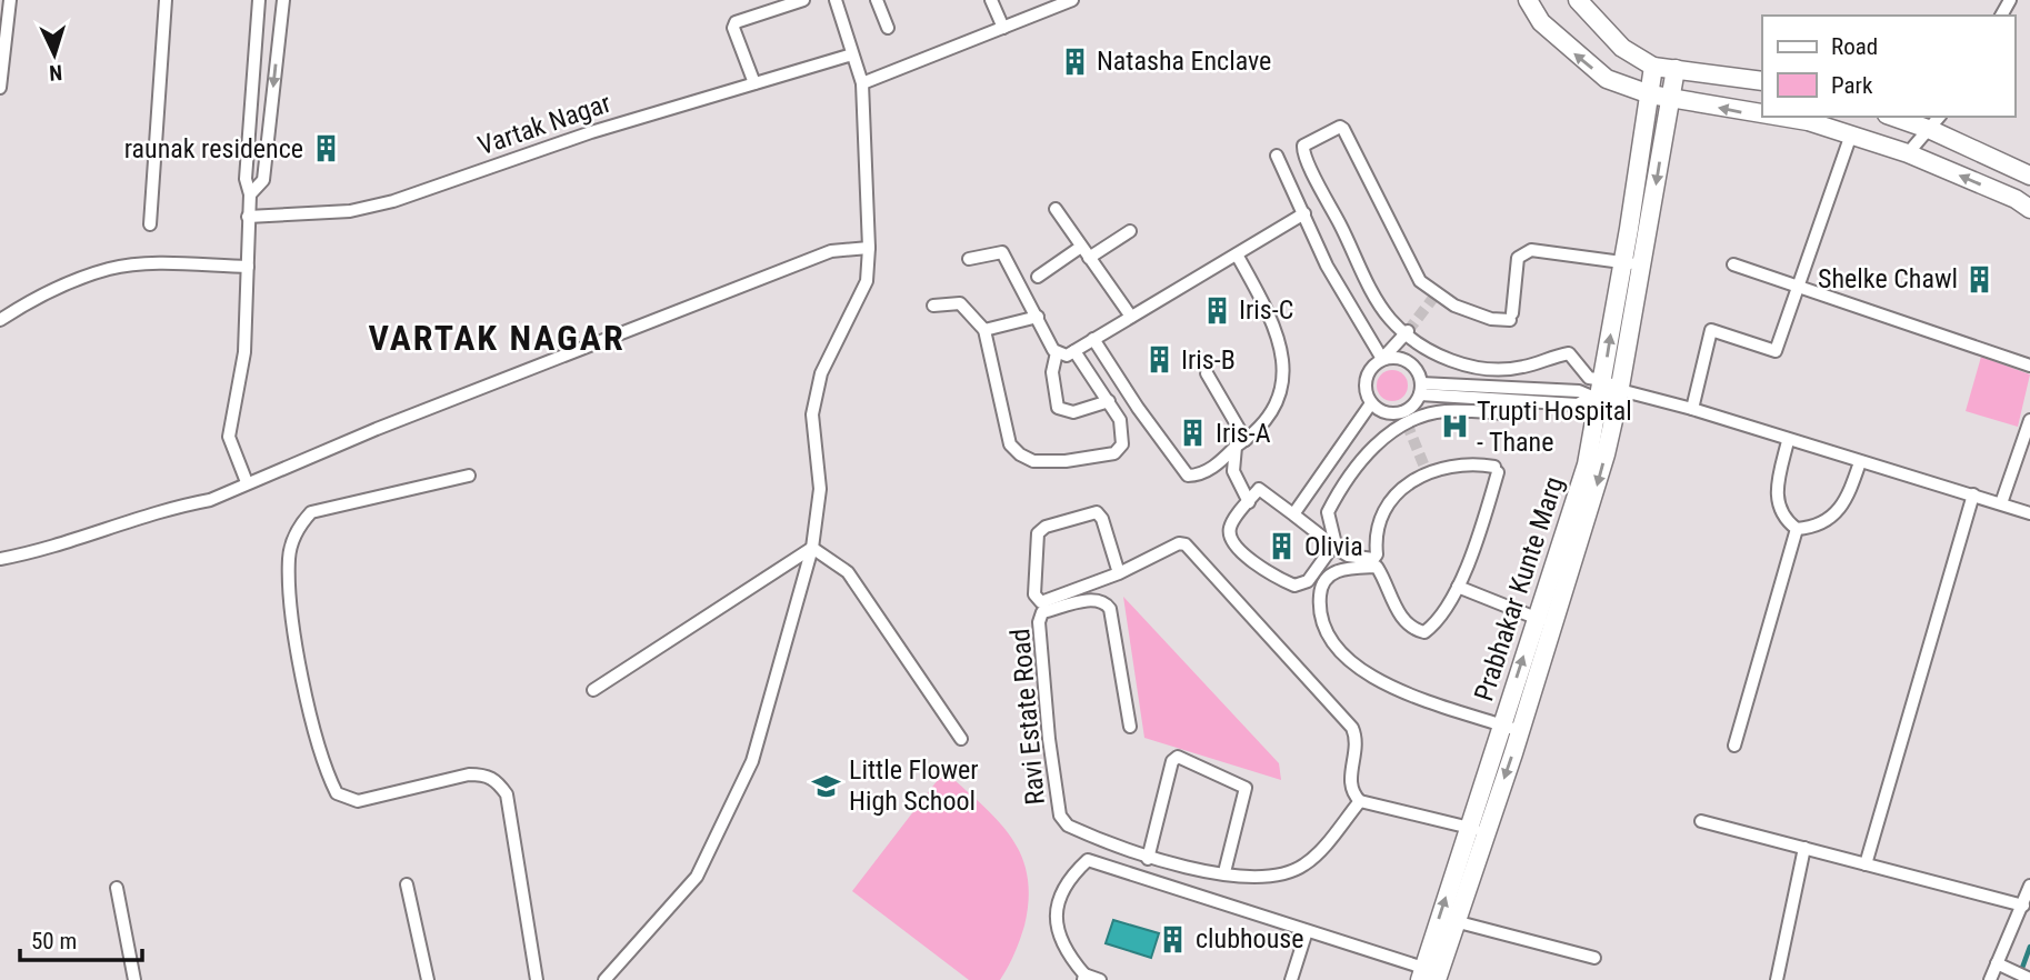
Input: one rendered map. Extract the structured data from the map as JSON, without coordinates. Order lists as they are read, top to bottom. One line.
{"streets":{"street":["Vartak Nagar","Prabhakar Kunte Marg","Ravi Estate Road"]},"districts":["VARTAK NAGAR"],"places":{"building":["Natasha Enclave","raunak residence","Shelke Chawl","Iris-C","Iris-B","Iris-A","Olivia","clubhouse"],"hospital":["Trupti Hospital - Thane"],"school or university":["Little Flower High School"]},"legend":["Road","Park"],"scale_bar":"50 m","north":"bottom"}
